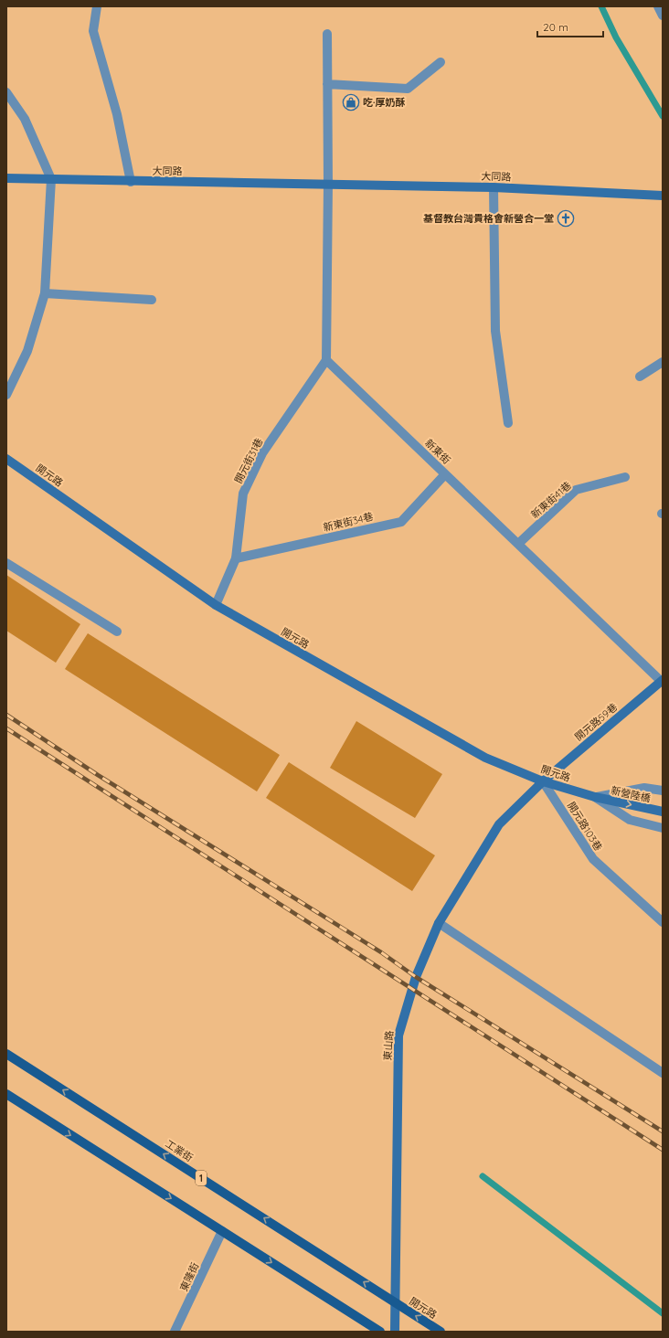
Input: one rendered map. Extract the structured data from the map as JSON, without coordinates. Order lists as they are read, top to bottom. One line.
{"streets":{"main road":["開元路","工業街","1"],"street":["大同路","新東街","開元街31巷","新東街41巷","新東街34巷","開元路59巷","新營陸橋","開元路103巷","東山路","東隆街"]},"crossings":[["新東街","開元街31巷"],["新東街","新東街41巷"],["新東街","新東街34巷"],["新東街","開元路59巷"],["開元街31巷","開元路"],["開元街31巷","新東街34巷"],["開元路","開元路59巷"],["開元路","新營陸橋"],["開元路","開元路103巷"],["開元路","東山路"],["開元路","工業街"],["開元路59巷","開元路103巷"],["開元路59巷","東山路"],["開元路103巷","東山路"],["東山路","工業街"]],"places":{"shop":["吃·厚奶酥"],"church":["基督教台灣貴格會新營合一堂"]},"scale_bar":"20 m"}
